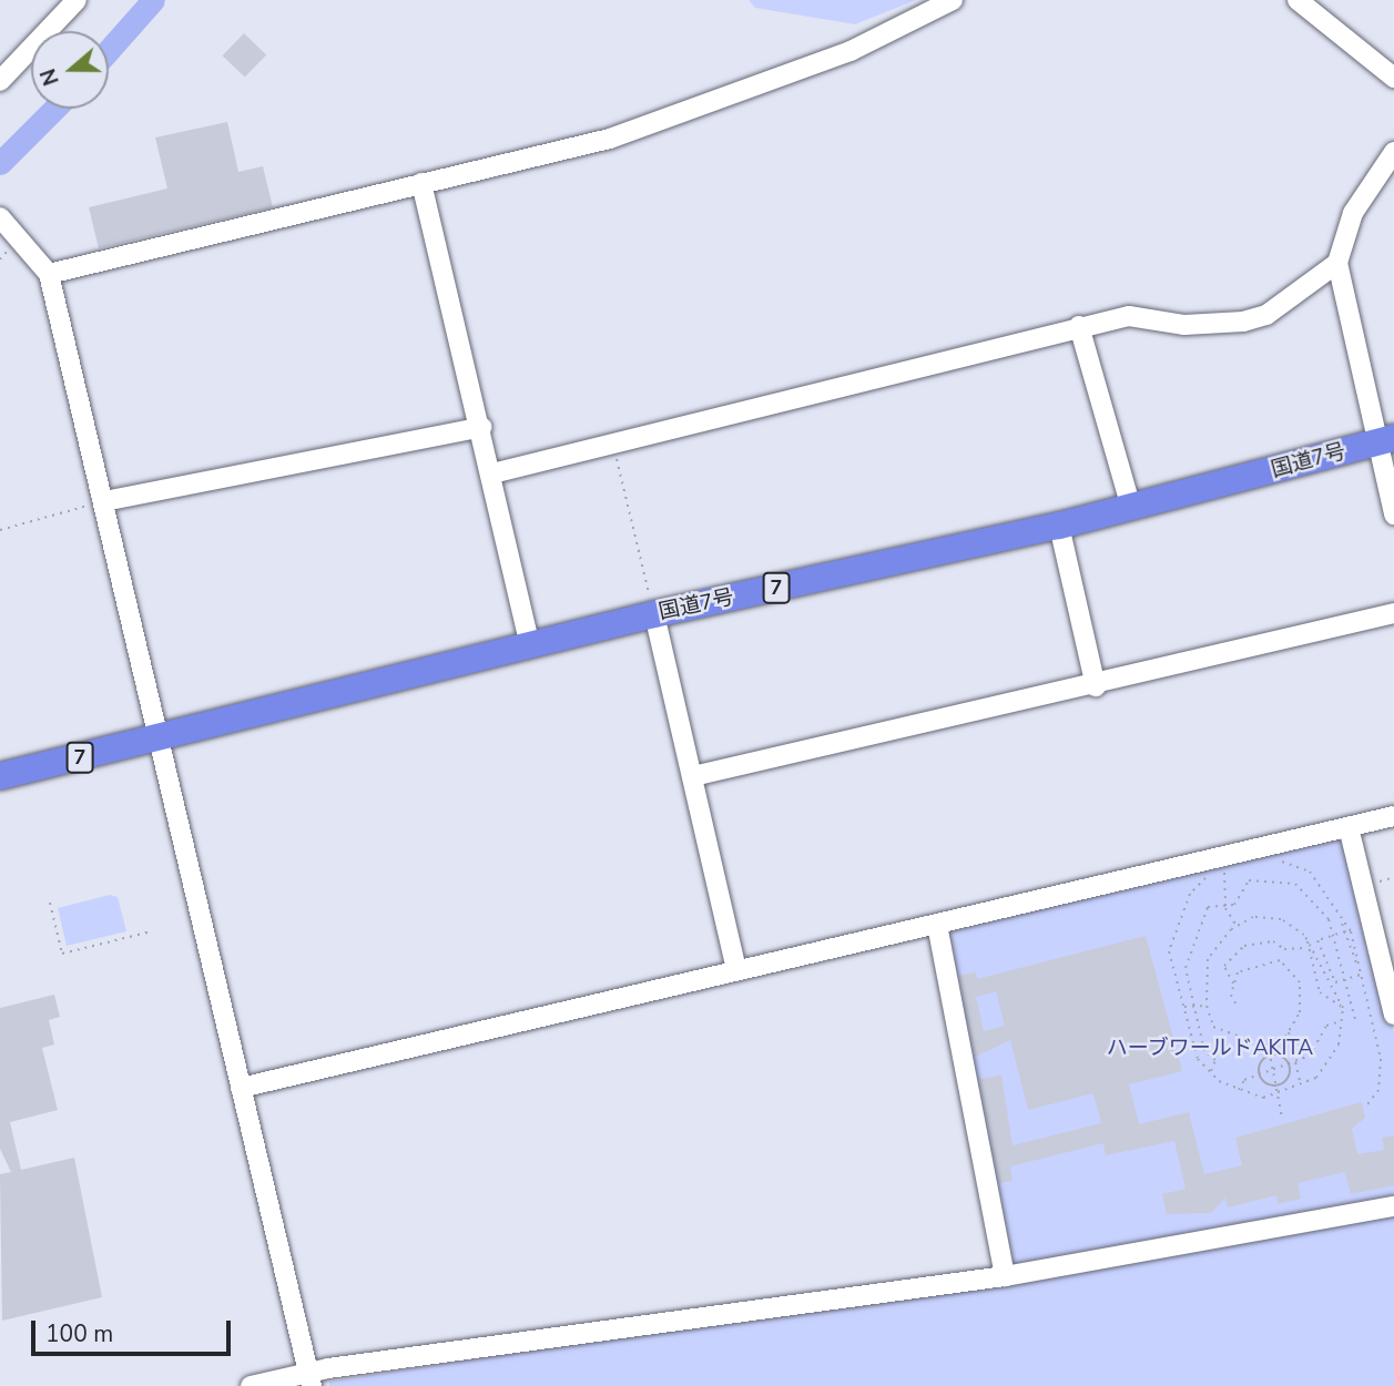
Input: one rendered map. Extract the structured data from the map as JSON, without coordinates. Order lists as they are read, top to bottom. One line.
{"streets":{"highway":["国道7号","7"]},"parks":["ハーブワールドAKITA"],"scale_bar":"100 m","north":"left"}
